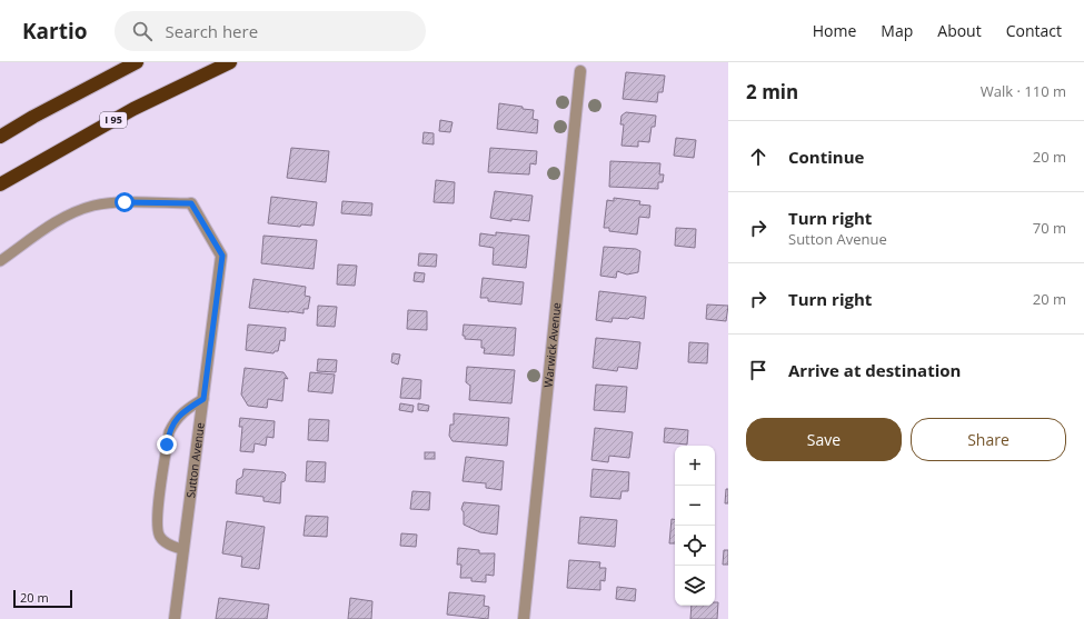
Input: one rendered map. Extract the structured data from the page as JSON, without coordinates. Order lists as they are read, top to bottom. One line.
{"streets":{"highway":["I 95"],"street":["Warwick Avenue","Sutton Avenue"]},"scale_bar":"20 m","page":{"header":"Kartio","search":"Search here","nav":["Home","Map","About","Contact"],"heading":["2 min","Walk · 110 m"],"list":[["Continue","20 m"],["Turn right","Sutton Avenue","70 m"],["Turn right","20 m"],"Arrive at destination"],"buttons":["Save","Share"],"map_buttons":["+","−"],"scale":"20 m"}}
